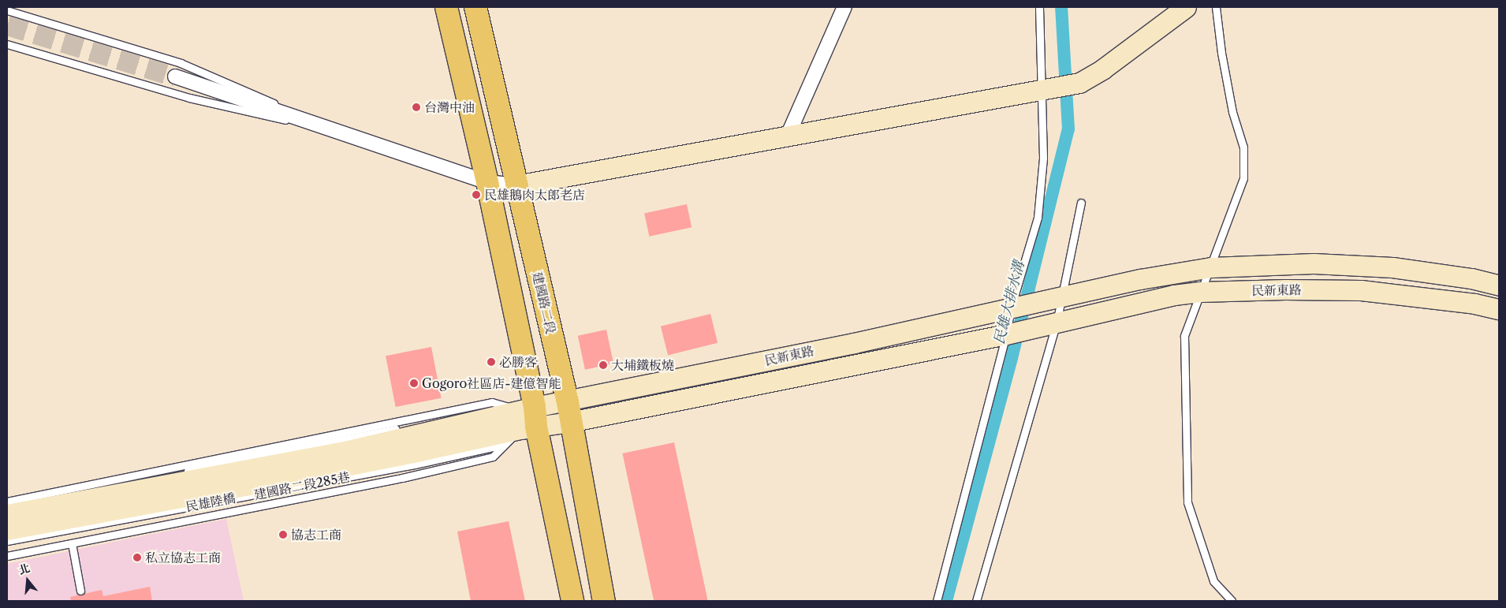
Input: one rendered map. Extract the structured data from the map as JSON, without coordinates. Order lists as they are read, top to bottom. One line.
{"streets":{"main road":["民新東路","建國路二段","民雄陸橋"],"lane":["建國路二段285巷"]},"crossings":[["民新東路","建國路二段"]],"water":["民雄大排水溝"],"places":["台灣中油","民雄鵝肉太郎老店","必勝客","大埔鐵板燒","Gogoro社區店-建億智能","協志工商","私立協志工商"],"north":"top"}
